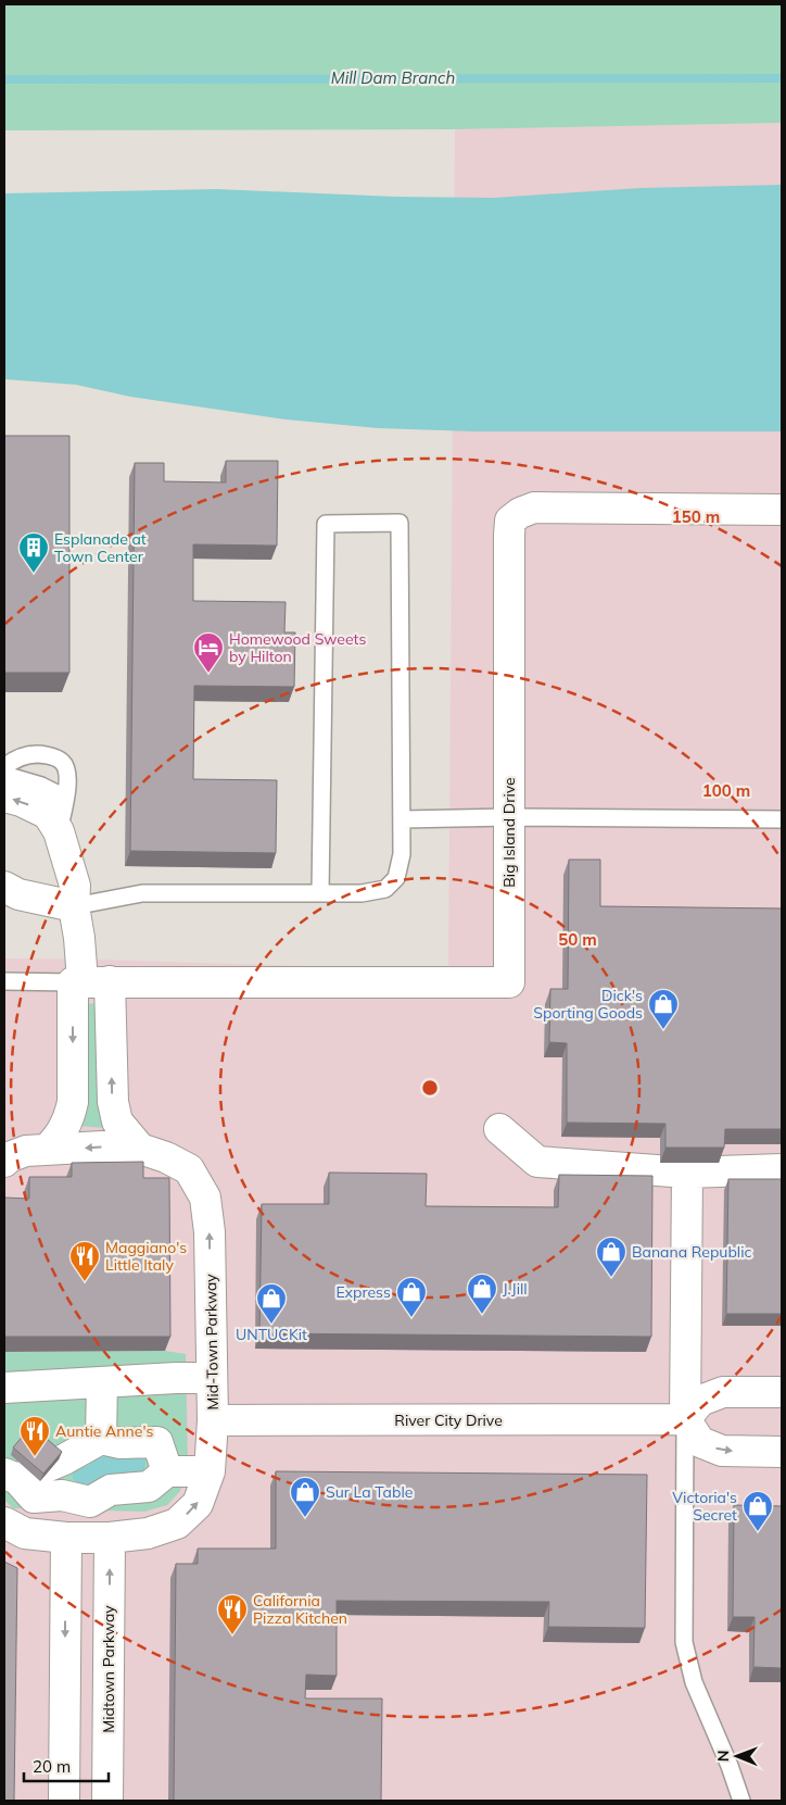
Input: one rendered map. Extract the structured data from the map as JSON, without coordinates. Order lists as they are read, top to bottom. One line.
{"streets":{"street":["Big Island Drive","Mid-Town Parkway","River City Drive","Midtown Parkway"]},"crossings":[["Mid-Town Parkway","River City Drive"],["Mid-Town Parkway","Midtown Parkway"]],"water":["Mill Dam Branch"],"places":{"building":["Esplanade at Town Center"],"hotel":["Homewood Sweets by Hilton"],"shop":["Dick's Sporting Goods","Banana Republic","J.Jill","Express","UNTUCKit","Sur La Table","Victoria's Secret"],"restaurant":["Maggiano's Little Italy","Auntie Anne's","California Pizza Kitchen"]},"scale_bar":"20 m","north":"left","rings":["150 m","100 m","50 m"]}
